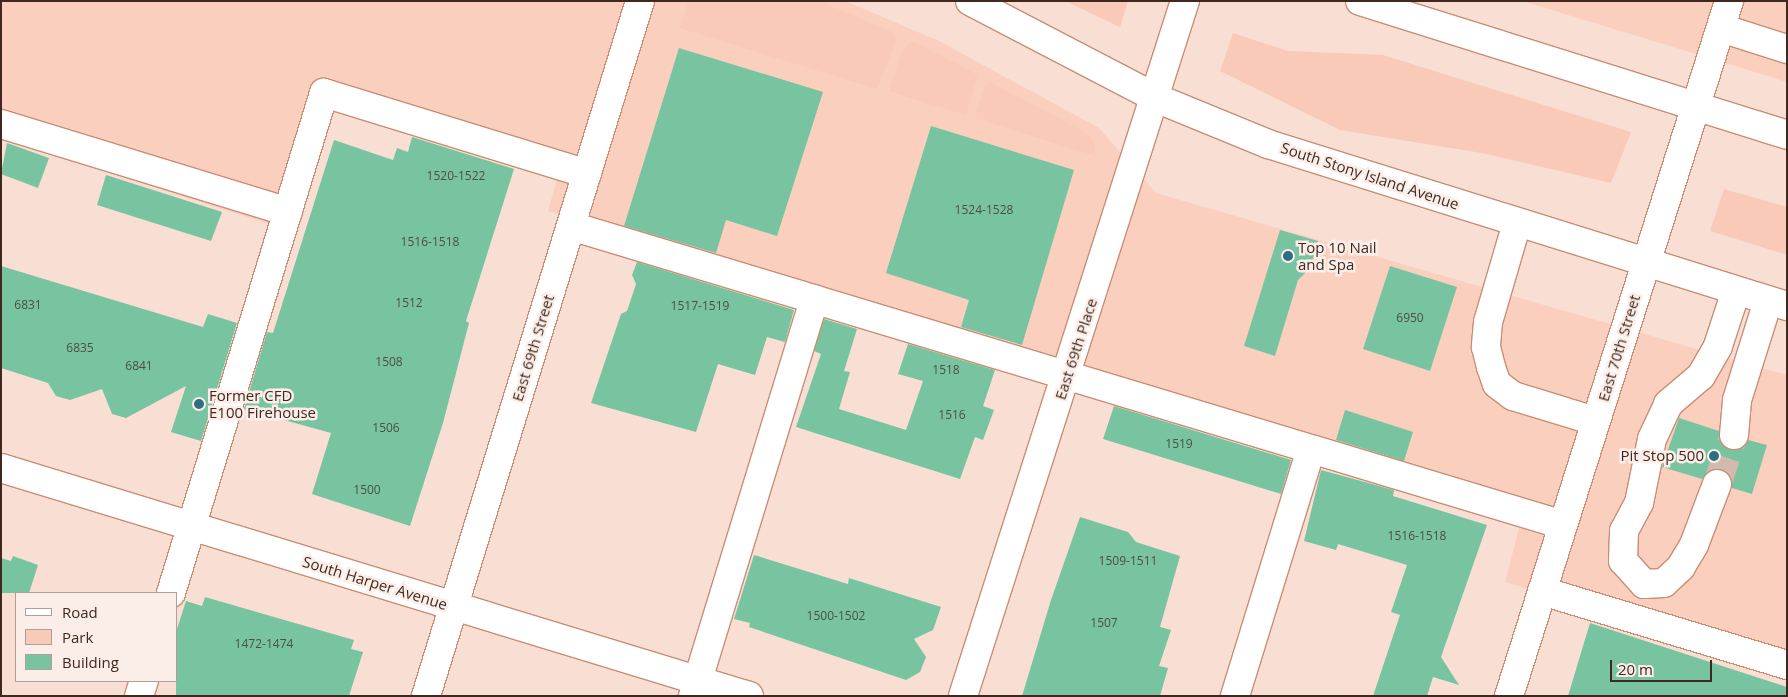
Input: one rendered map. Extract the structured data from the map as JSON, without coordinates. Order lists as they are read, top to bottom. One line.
{"streets":{"main road":["South Stony Island Avenue","East 69th Street","East 70th Street","East 69th Place","South Harper Avenue"]},"crossings":[["South Stony Island Avenue","East 70th Street"],["South Stony Island Avenue","East 69th Place"],["East 69th Street","South Harper Avenue"]],"places":["Top 10 Nail and Spa","Former CFD E100 Firehouse","Pit Stop 500"],"house_numbers":["1520-1522","1524-1528","1516-1518","1512","6831","1517-1519","6950","6835","1508","6841","1518","1516","1506","1519","1500","1516-1518","1509-1511","1500-1502","1507","1472-1474"],"legend":["Road","Park","Building"],"scale_bar":"20 m"}
